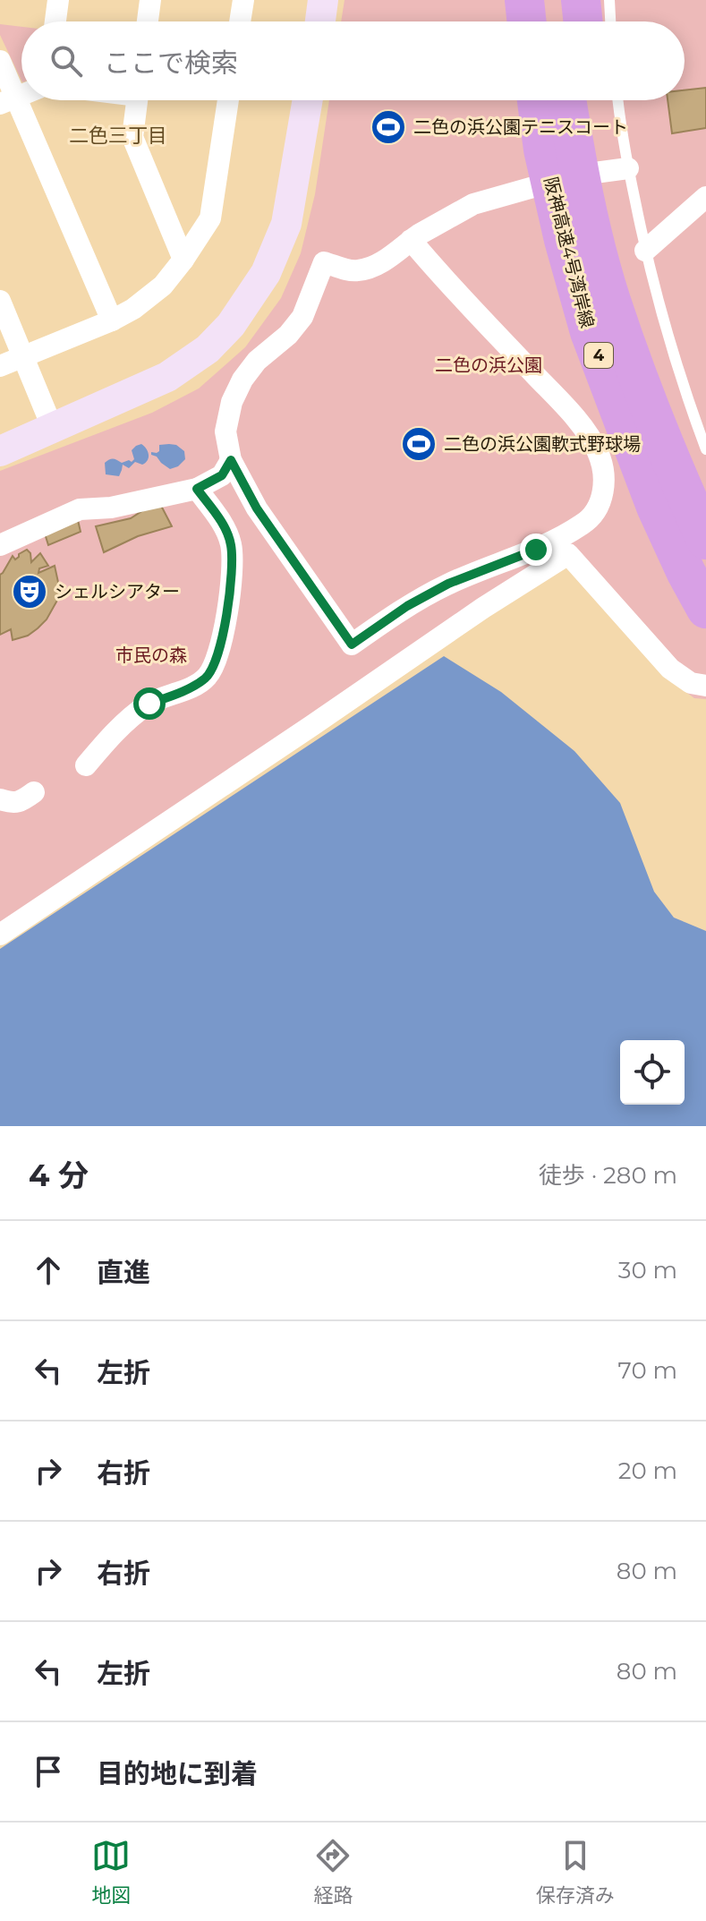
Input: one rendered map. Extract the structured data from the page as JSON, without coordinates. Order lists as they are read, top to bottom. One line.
{"streets":{"highway":["阪神高速4号湾岸線","4"]},"districts":["二色三丁目"],"parks":["二色の浜公園","市民の森"],"places":{"sports":["二色の浜公園テニスコート","二色の浜公園軟式野球場"],"theatre":["シェルシアター"]},"page":{"search":"ここで検索","heading":["4 分","徒歩 · 280 m"],"list":[["直進","30 m"],["左折","70 m"],["右折","20 m"],["右折","80 m"],["左折","80 m"],"目的地に到着"],"nav":["地図","経路","保存済み"]}}
